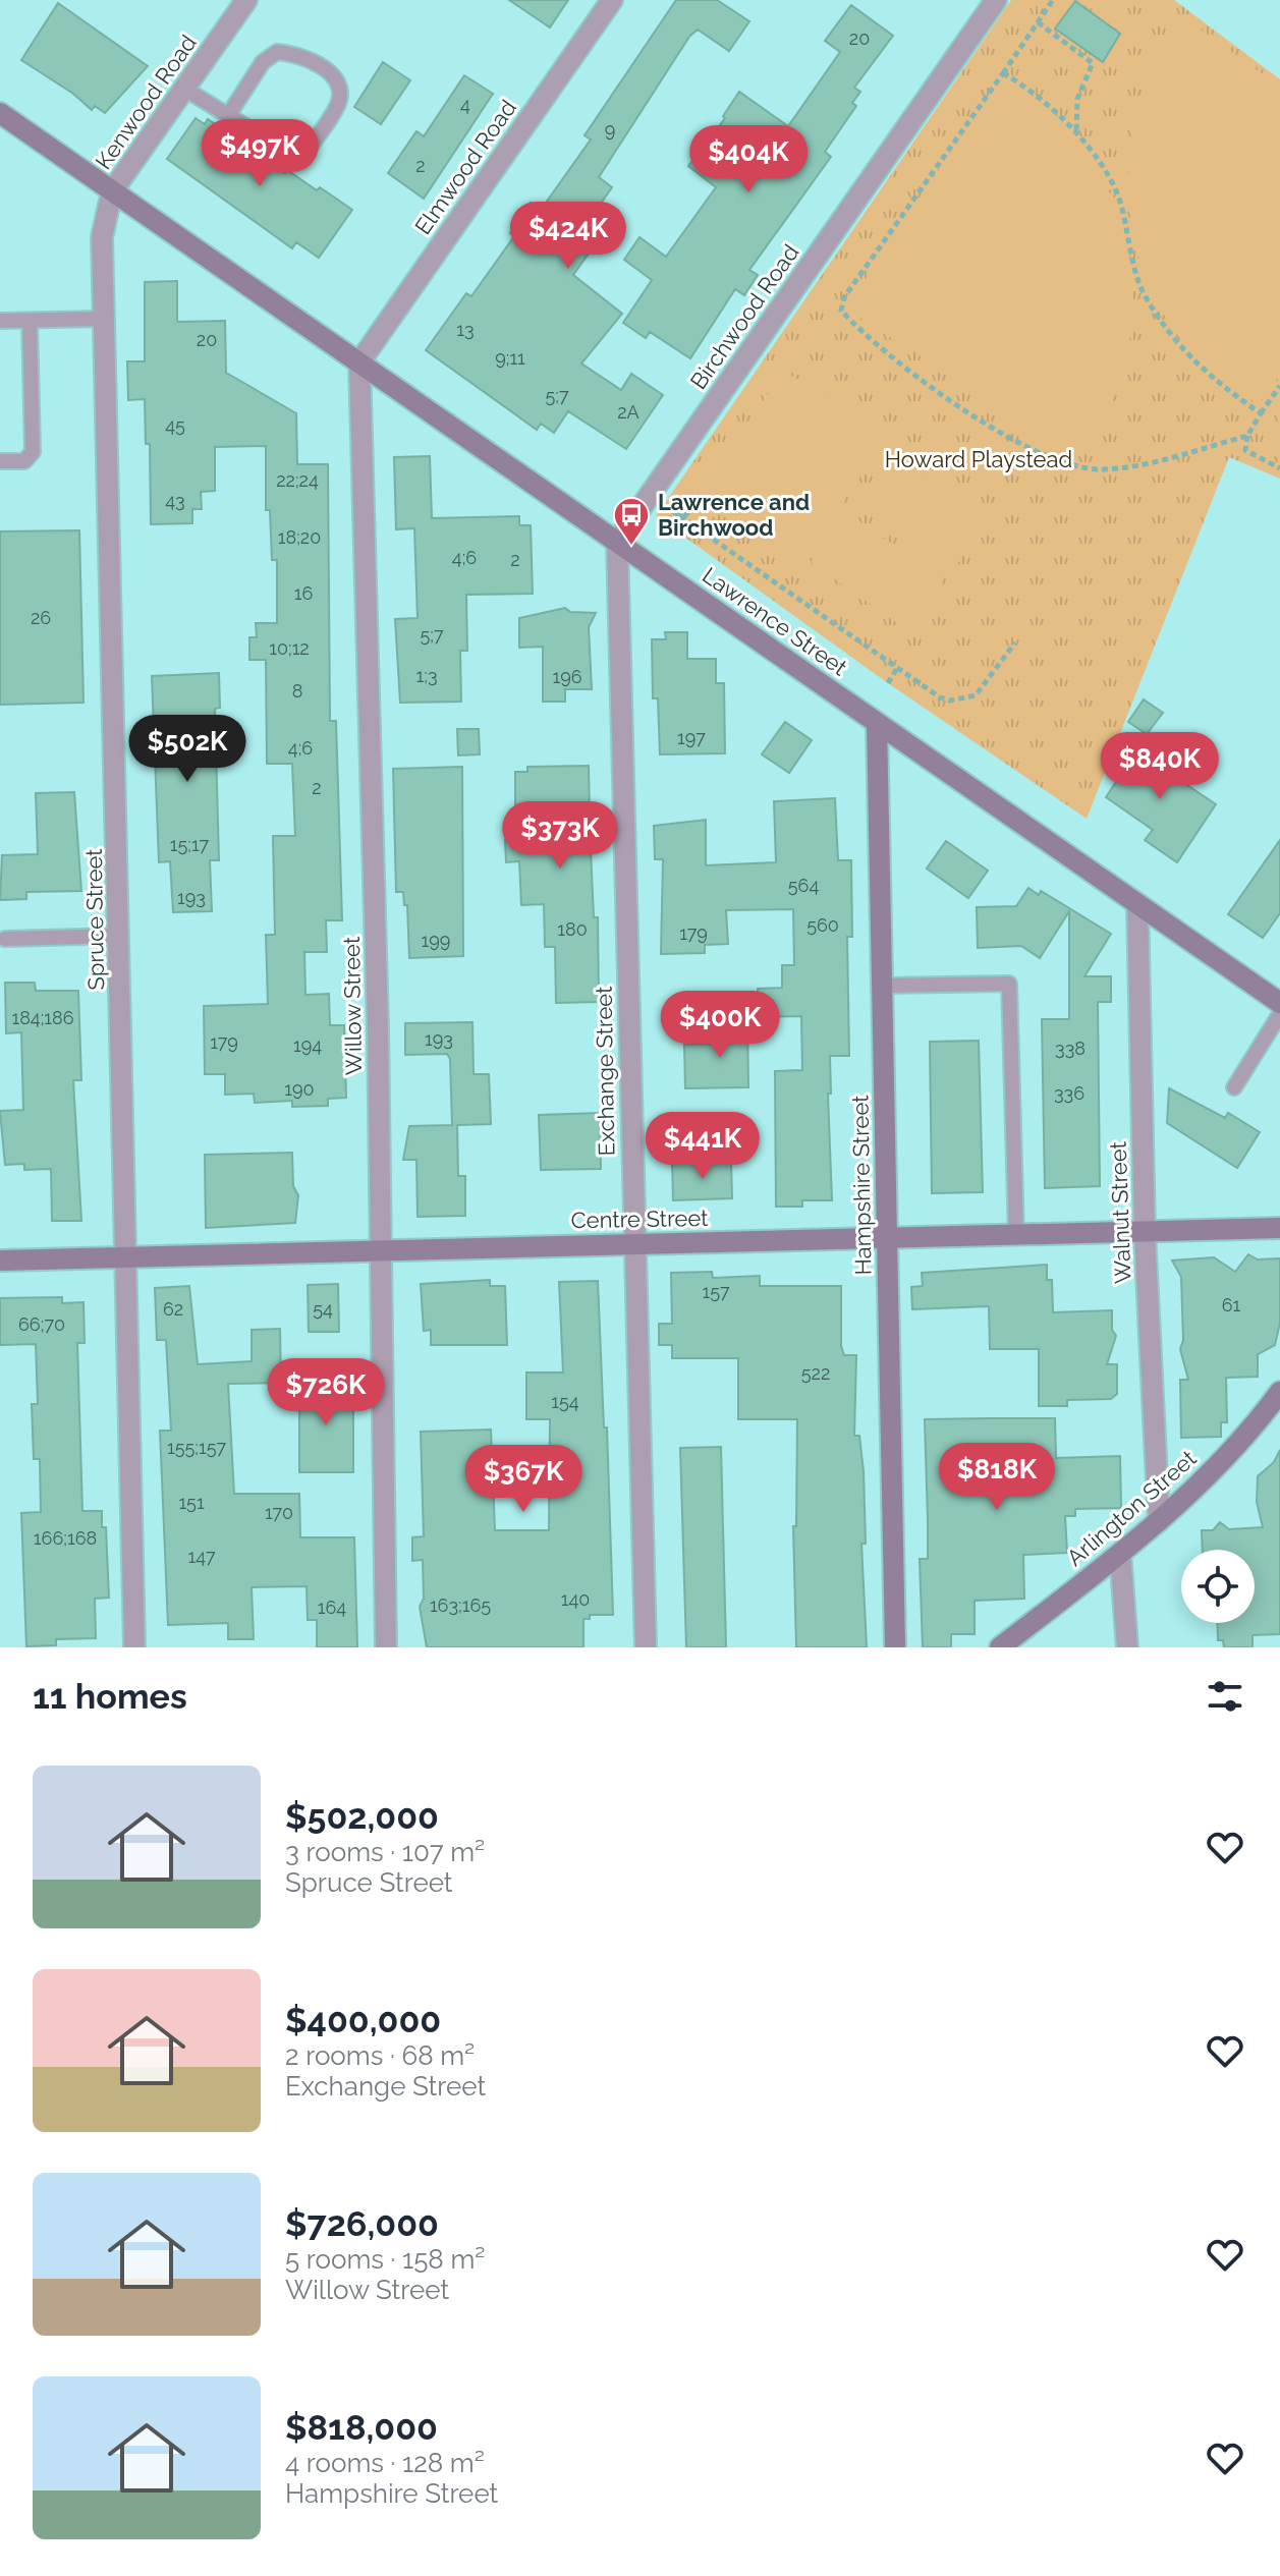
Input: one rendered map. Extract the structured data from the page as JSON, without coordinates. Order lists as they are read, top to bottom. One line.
{"streets":{"street":["Kenwood Road","Elmwood Road","Birchwood Road","Lawrence Street","Spruce Street","Willow Street","Exchange Street","Hampshire Street","Walnut Street","Centre Street","Arlington Street"]},"crossings":[["Kenwood Road","Lawrence Street"],["Kenwood Road","Spruce Street"],["Elmwood Road","Lawrence Street"],["Elmwood Road","Willow Street"],["Birchwood Road","Lawrence Street"],["Birchwood Road","Exchange Street"],["Lawrence Street","Spruce Street"],["Lawrence Street","Willow Street"],["Lawrence Street","Exchange Street"],["Lawrence Street","Hampshire Street"],["Lawrence Street","Walnut Street"],["Spruce Street","Centre Street"],["Willow Street","Centre Street"],["Exchange Street","Centre Street"],["Hampshire Street","Centre Street"],["Walnut Street","Centre Street"],["Walnut Street","Arlington Street"]],"parks":["Howard Playstead"],"places":{"bus stop":["Lawrence and Birchwood"]},"house_numbers":["20","4","9","2","13","20","9;11","5;7","2A","45","22;24","43","18;20","4;6","2","16","26","5;7","10;12","1;3","196","8","197","4;6","2","15;17","564","193","560","180","179","199","184;186","193","179","194","338","190","336","157","61","62","54","66;70","522","154","155;157","151","170","166;168","147","140","163;165","164"],"page":{"price":["$497K","$404K","$424K","$502K","$840K","$373K","$400K","$441K","$726K","$818K","$367K"],"heading":"11 homes","list":[{"name":"$502,000","note":"3 rooms · 107 m² · Spruce Street"},{"name":"$400,000","note":"2 rooms · 68 m² · Exchange Street"},{"name":"$726,000","note":"5 rooms · 158 m² · Willow Street"},{"name":"$818,000","note":"4 rooms · 128 m² · Hampshire Street"}]}}
